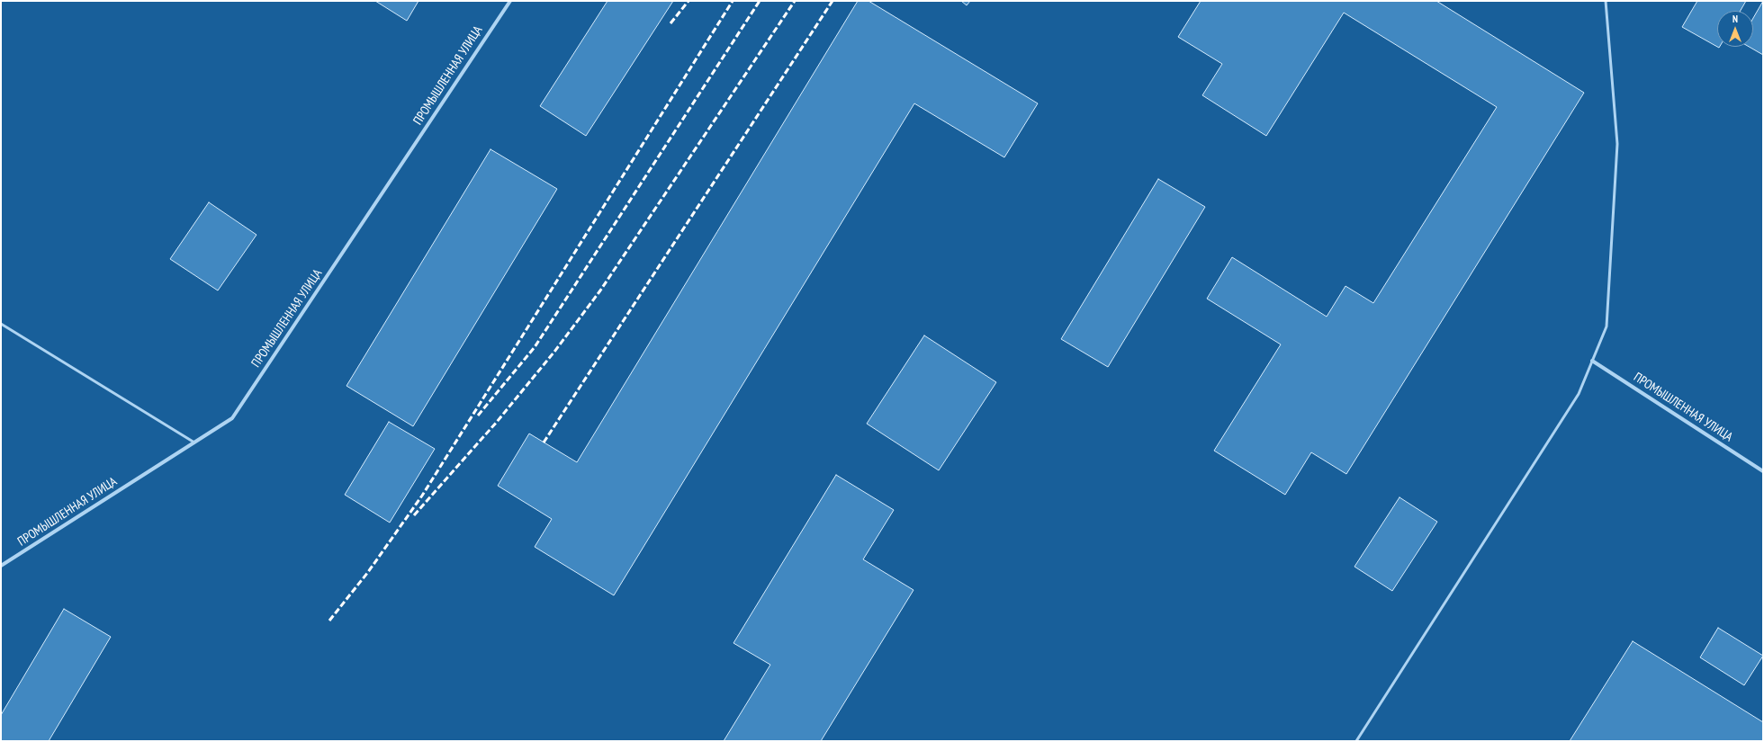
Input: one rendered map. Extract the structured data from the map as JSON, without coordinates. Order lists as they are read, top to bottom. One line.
{"streets":{"street":["ПРОМЫШЛЕННАЯ УЛИЦА"]},"north":"top"}
